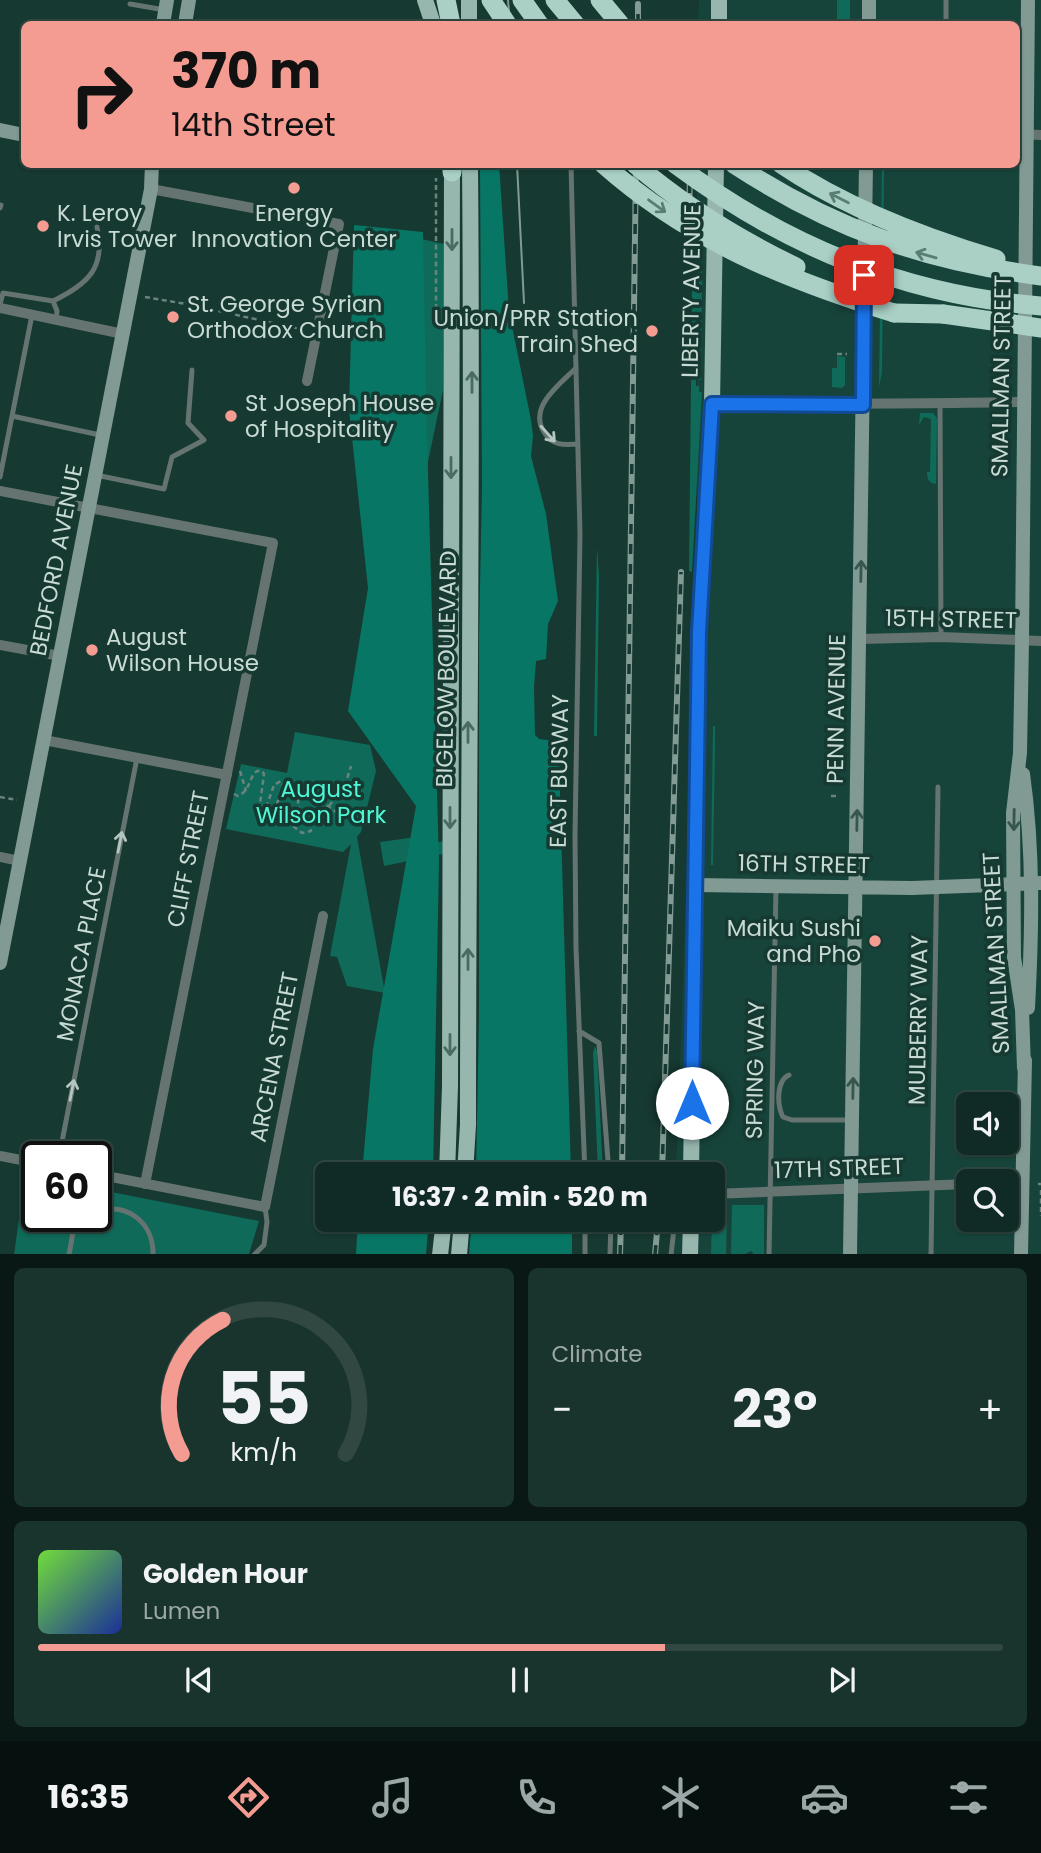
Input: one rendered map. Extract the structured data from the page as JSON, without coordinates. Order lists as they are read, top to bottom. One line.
{"streets":{"main road":["LIBERTY AVENUE","BIGELOW BOULEVARD"],"street":["SMALLMAN STREET","BEDFORD AVENUE","15TH STREET","PENN AVENUE","CLIFF STREET","16TH STREET","ARCENA STREET","17TH STREET"],"lane":["EAST BUSWAY","MONACA PLACE","MULBERRY WAY","SPRING WAY"]},"crossings":[["LIBERTY AVENUE","16TH STREET"],["SMALLMAN STREET","15TH STREET"],["BEDFORD AVENUE","CLIFF STREET"],["15TH STREET","PENN AVENUE"],["PENN AVENUE","16TH STREET"],["PENN AVENUE","17TH STREET"],["16TH STREET","SPRING WAY"],["MULBERRY WAY","17TH STREET"],["SPRING WAY","17TH STREET"]],"one_way":["PENN AVENUE","MONACA PLACE"],"parks":["August Wilson Park"],"places":["Energy Innovation Center","K. Leroy Irvis Tower","St. George Syrian Orthodox Church","Union/PRR Station Train Shed","St Joseph House of Hospitality","August Wilson House","Maiku Sushi and Pho"],"page":{"turn":["370 m","14th Street"],"limit":"60","trip":"16:37 · 2 min · 520 m","tile":"Climate","heat":["−","23°","+"],"song":["Golden Hour","Lumen"],"tabs":"16:35","gauge":["55","km/h"]}}
